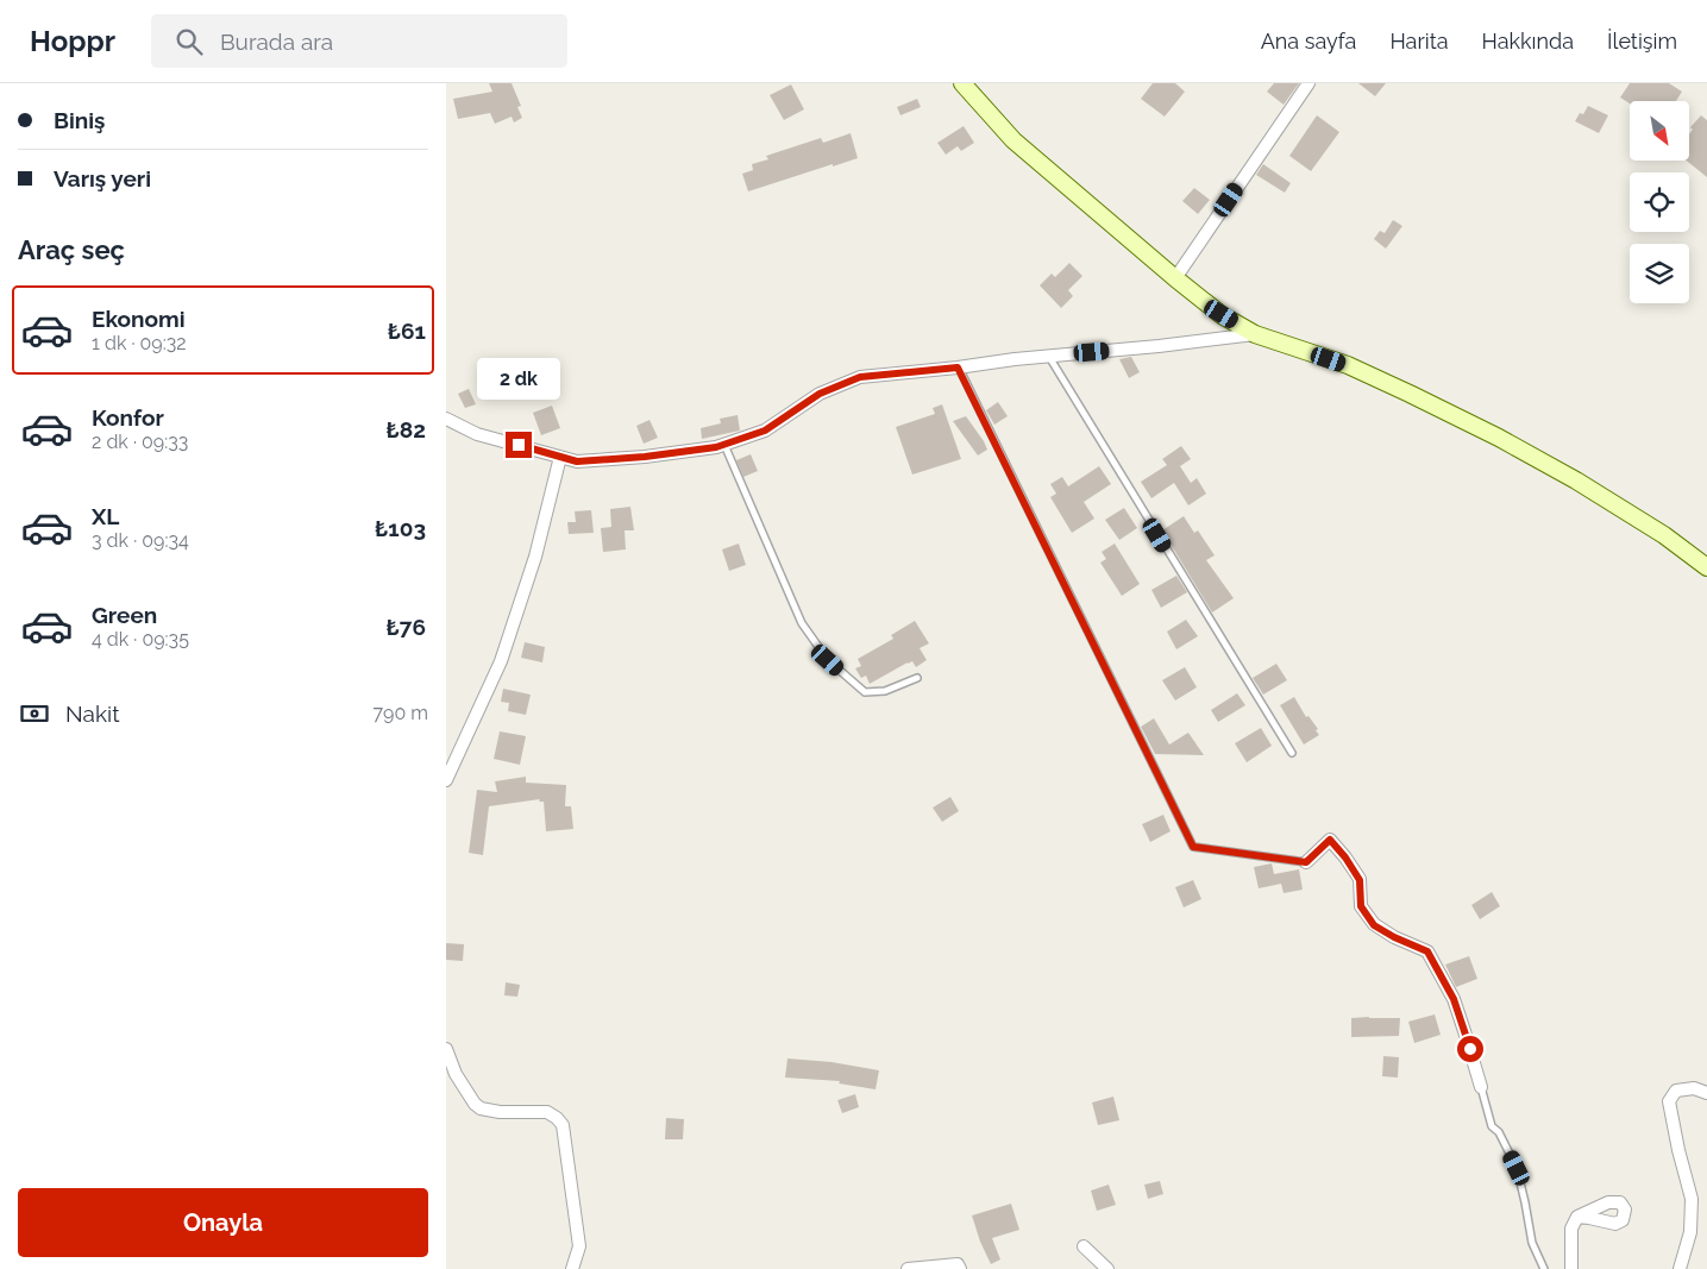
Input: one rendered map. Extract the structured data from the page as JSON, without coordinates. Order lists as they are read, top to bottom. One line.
{"north":"bottom right","page":{"header":"Hoppr","search":"Burada ara","nav":["Ana sayfa","Harita","Hakkında","İletişim"],"banner":["Biniş","Varış yeri"],"heading":"Araç seç","list":[{"name":"Ekonomi","note":"1 dk · 09:32","value":"₺61"},{"name":"Konfor","note":"2 dk · 09:33","value":"₺82"},{"name":"XL","note":"3 dk · 09:34","value":"₺103"},{"name":"Green","note":"4 dk · 09:35","value":"₺76"}],"bubble":"2 dk","pay":["Nakit","790 m"],"buttons":"Onayla"}}
